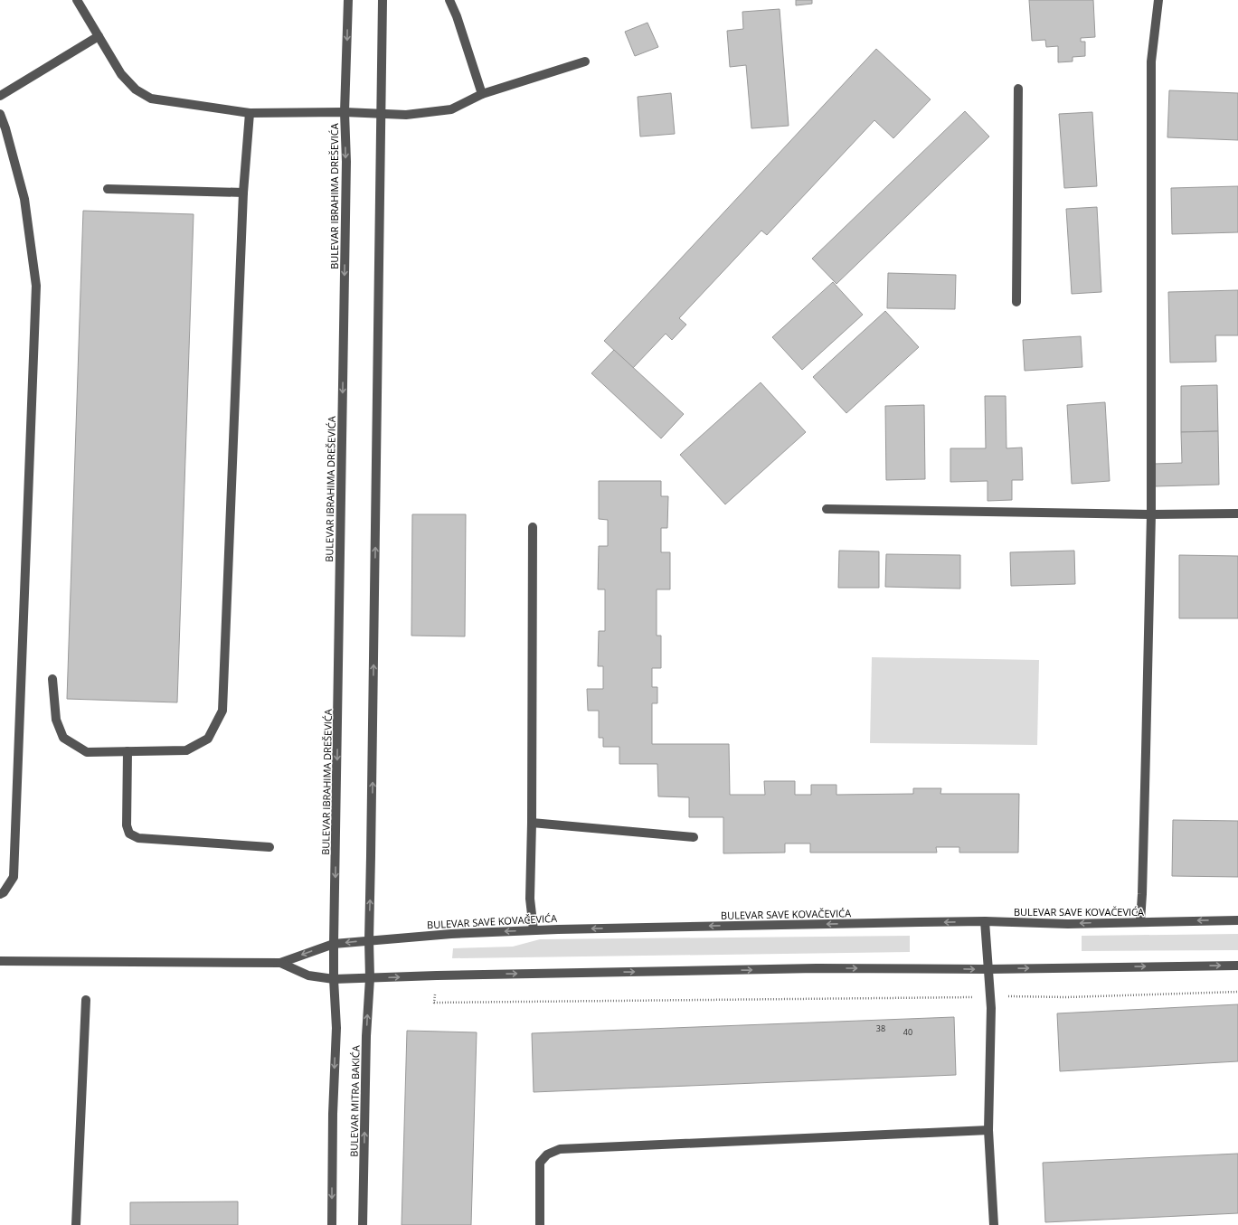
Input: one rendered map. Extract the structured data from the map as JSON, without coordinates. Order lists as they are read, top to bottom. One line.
{"streets":{"street":["BULEVAR IBRAHIMA DREŠEVIĆA","BULEVAR SAVE KOVAČEVIĆA","BULEVAR MITRA BAKIĆA"]},"crossings":[["BULEVAR IBRAHIMA DREŠEVIĆA","BULEVAR SAVE KOVAČEVIĆA"],["BULEVAR IBRAHIMA DREŠEVIĆA","BULEVAR MITRA BAKIĆA"]],"house_numbers":["38","40"]}
